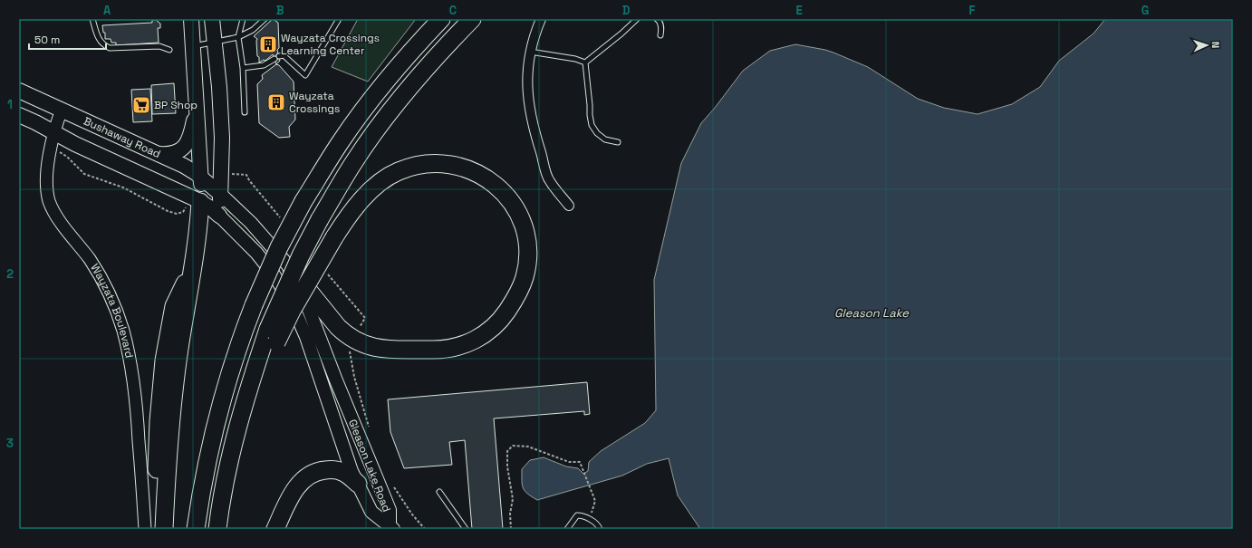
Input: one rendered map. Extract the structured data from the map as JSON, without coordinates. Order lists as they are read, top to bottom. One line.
{"streets":{"main road":["Bushaway Road","Gleason Lake Road"],"street":["Wayzata Boulevard"]},"crossings":[["Bushaway Road","Wayzata Boulevard"],["Bushaway Road","Gleason Lake Road"]],"water":["Gleason Lake"],"places":{"building":["Wayzata Crossings Learning Center","Wayzata Crossings"],"supermarket":["BP Shop"]},"scale_bar":"50 m","north":"right","grid":{"columns":["A","B","C","D","E","F","G"],"rows":["1","2","3"]}}
